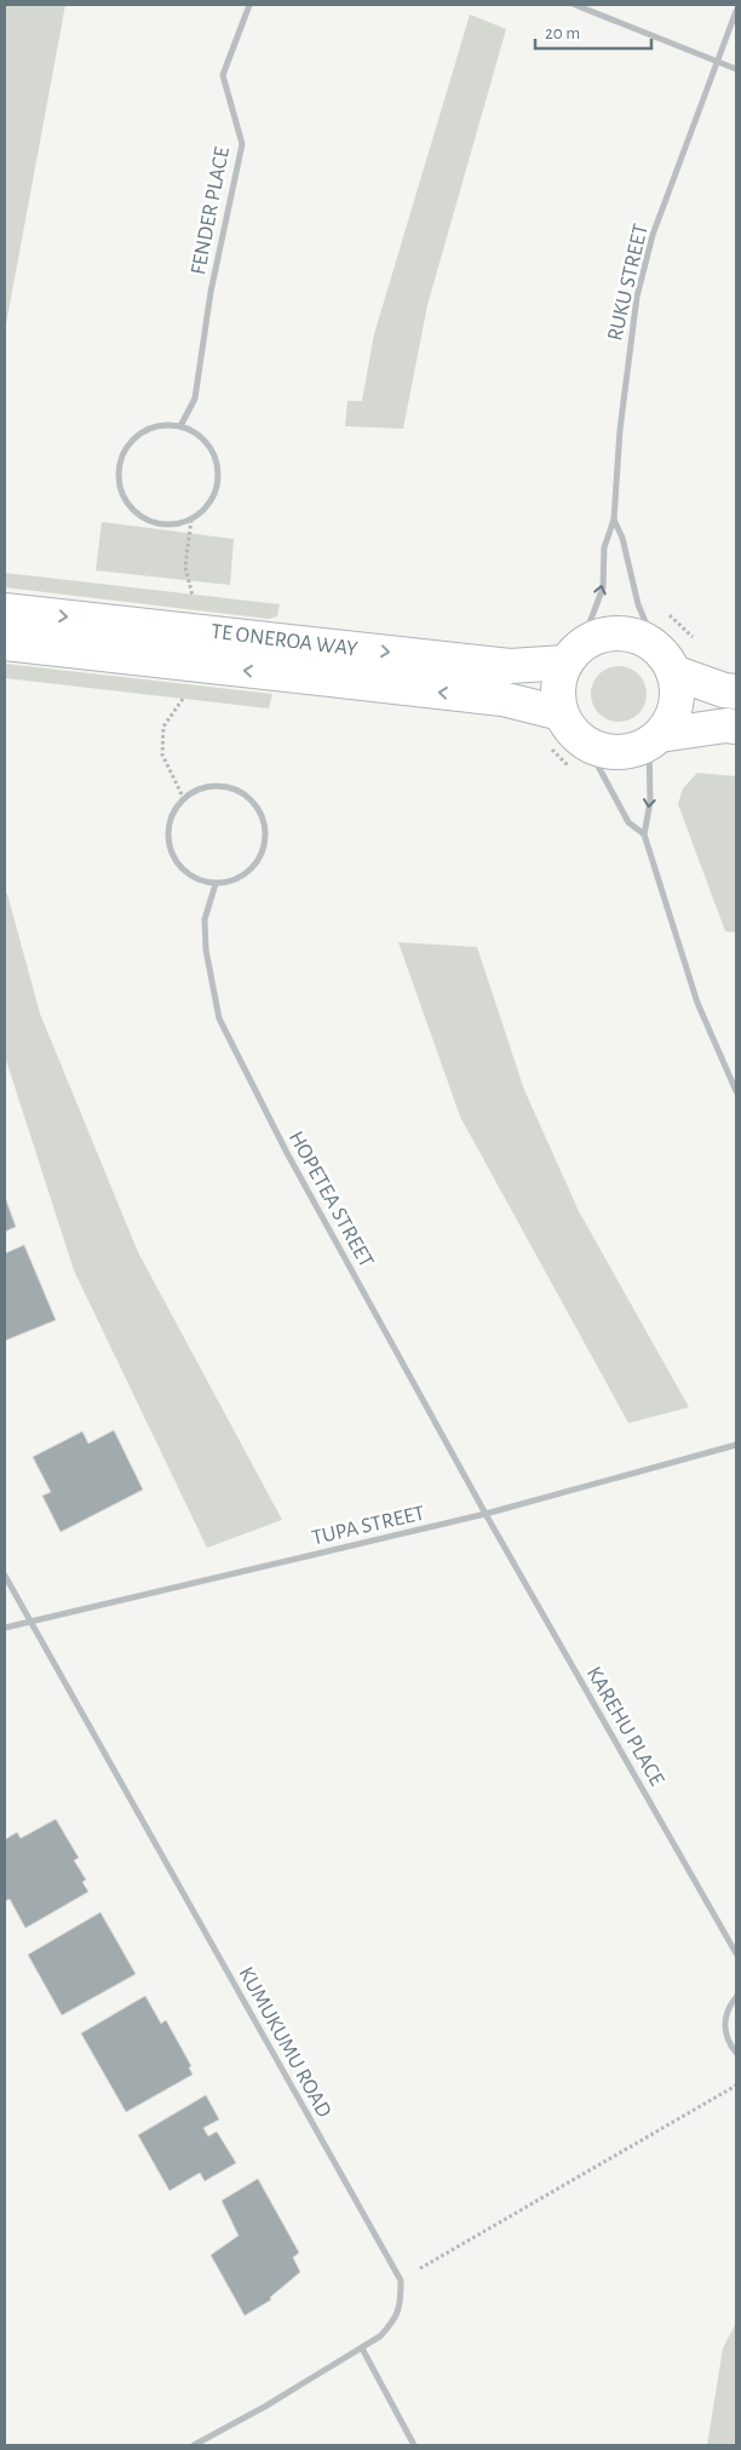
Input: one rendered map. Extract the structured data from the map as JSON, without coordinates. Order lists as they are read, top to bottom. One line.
{"streets":{"street":["FENDER PLACE","RUKU STREET","TE ONEROA WAY","HOPETEA STREET","TUPA STREET","KAREHU PLACE","KUMUKUMU ROAD"]},"crossings":[["RUKU STREET","TE ONEROA WAY"],["HOPETEA STREET","TUPA STREET"],["HOPETEA STREET","KAREHU PLACE"],["TUPA STREET","KAREHU PLACE"],["TUPA STREET","KUMUKUMU ROAD"]],"scale_bar":"20 m"}
